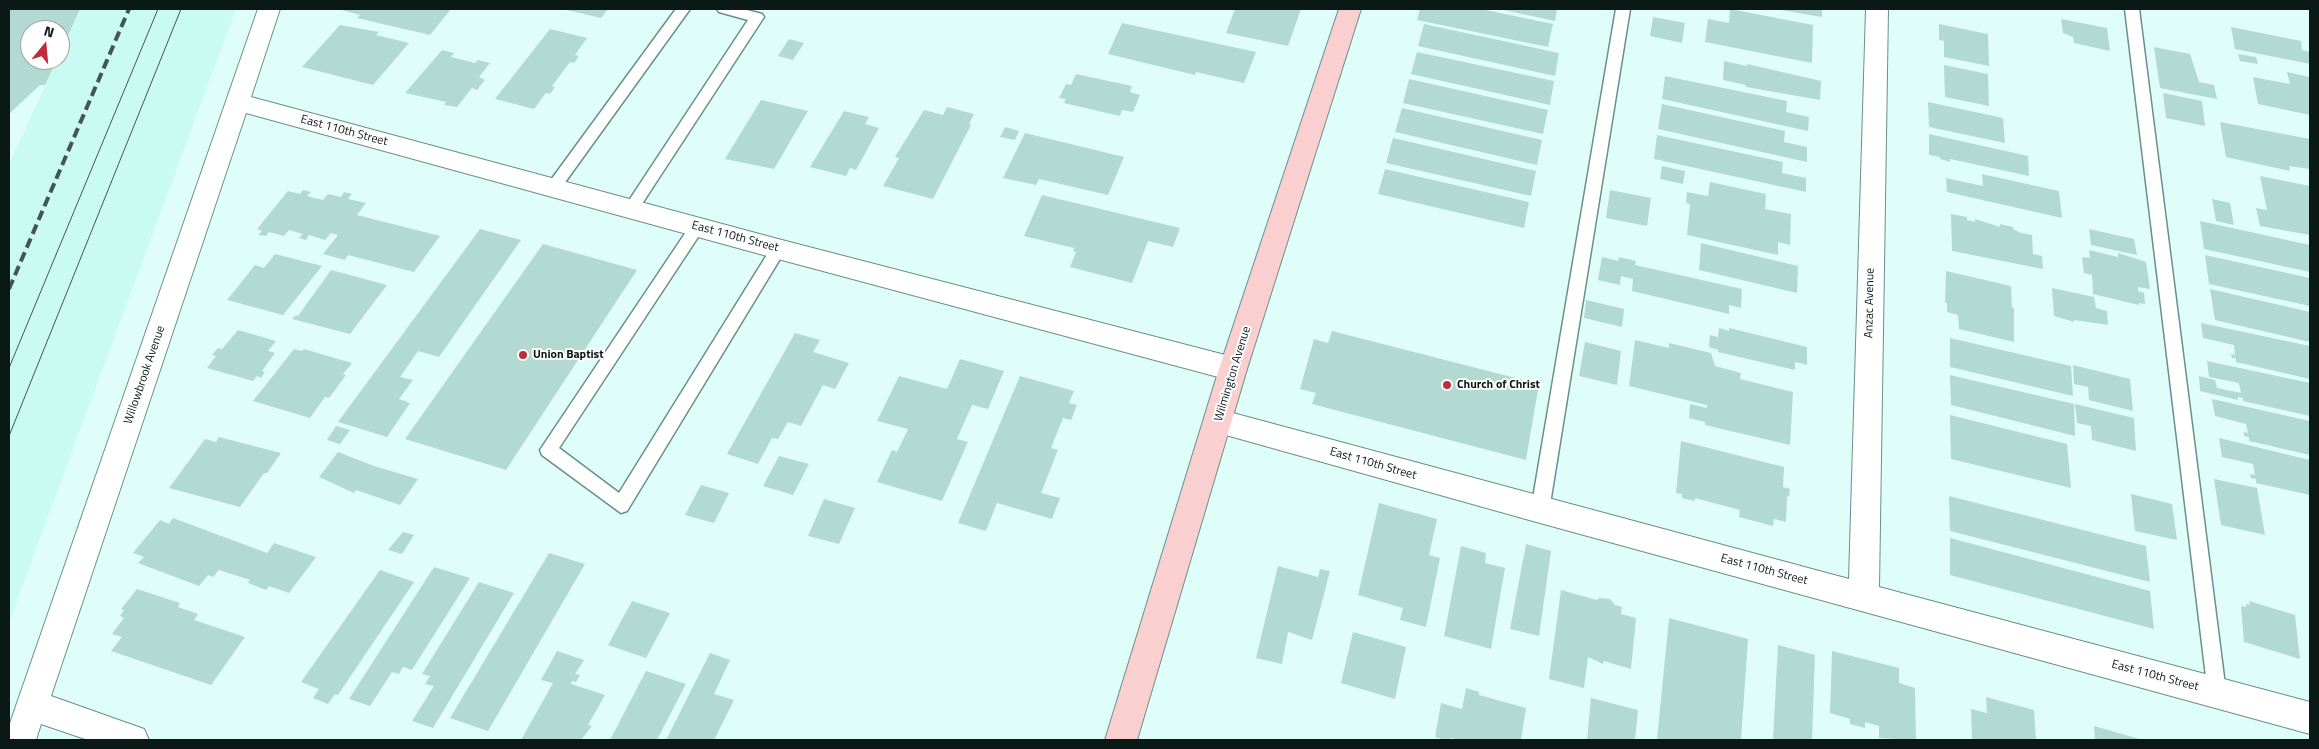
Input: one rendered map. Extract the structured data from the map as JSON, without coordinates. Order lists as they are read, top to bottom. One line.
{"streets":{"main road":["Wilmington Avenue"],"street":["East 110th Street","Anzac Avenue","Willowbrook Avenue"]},"crossings":[["East 110th Street","Anzac Avenue"],["East 110th Street","Wilmington Avenue"],["East 110th Street","Willowbrook Avenue"]],"places":["Union Baptist","Church of Christ"],"north":"top"}
